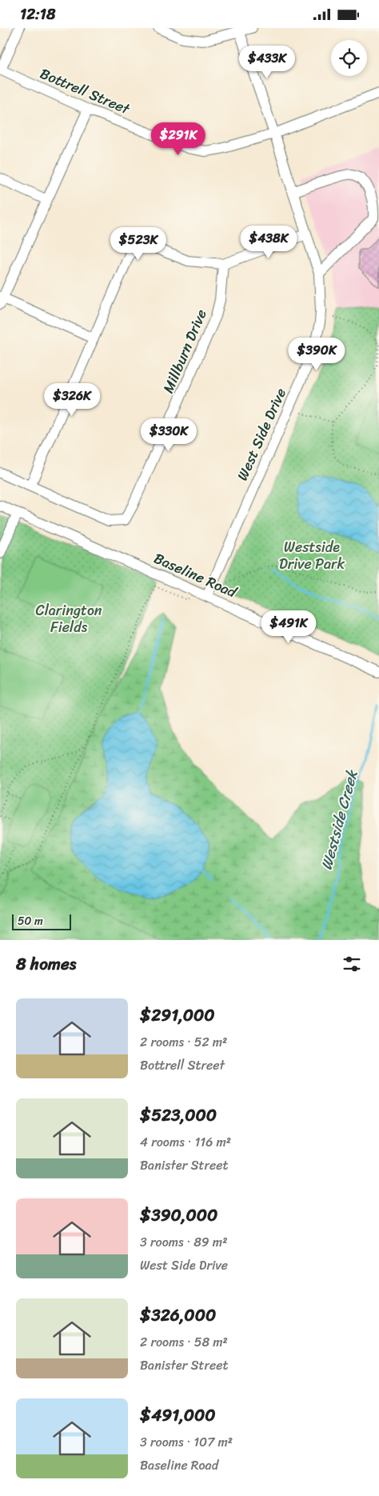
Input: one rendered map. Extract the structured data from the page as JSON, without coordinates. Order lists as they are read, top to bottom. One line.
{"streets":{"street":["Bottrell Street","Millburn Drive","West Side Drive","Baseline Road"]},"crossings":[["Bottrell Street","West Side Drive"],["West Side Drive","Baseline Road"]],"water":["Westside Creek"],"parks":["Westside Drive Park","Clarington Fields"],"scale_bar":"50 m","page":{"status":"12:18","price":["$433K","$291K","$438K","$523K","$390K","$326K","$330K","$491K"],"scale":"50 m","heading":"8 homes","list":[{"name":"$291,000","note":"2 rooms · 52 m² · Bottrell Street"},{"name":"$523,000","note":"4 rooms · 116 m² · Banister Street"},{"name":"$390,000","note":"3 rooms · 89 m² · West Side Drive"},{"name":"$326,000","note":"2 rooms · 58 m² · Banister Street"},{"name":"$491,000","note":"3 rooms · 107 m² · Baseline Road"}]}}
